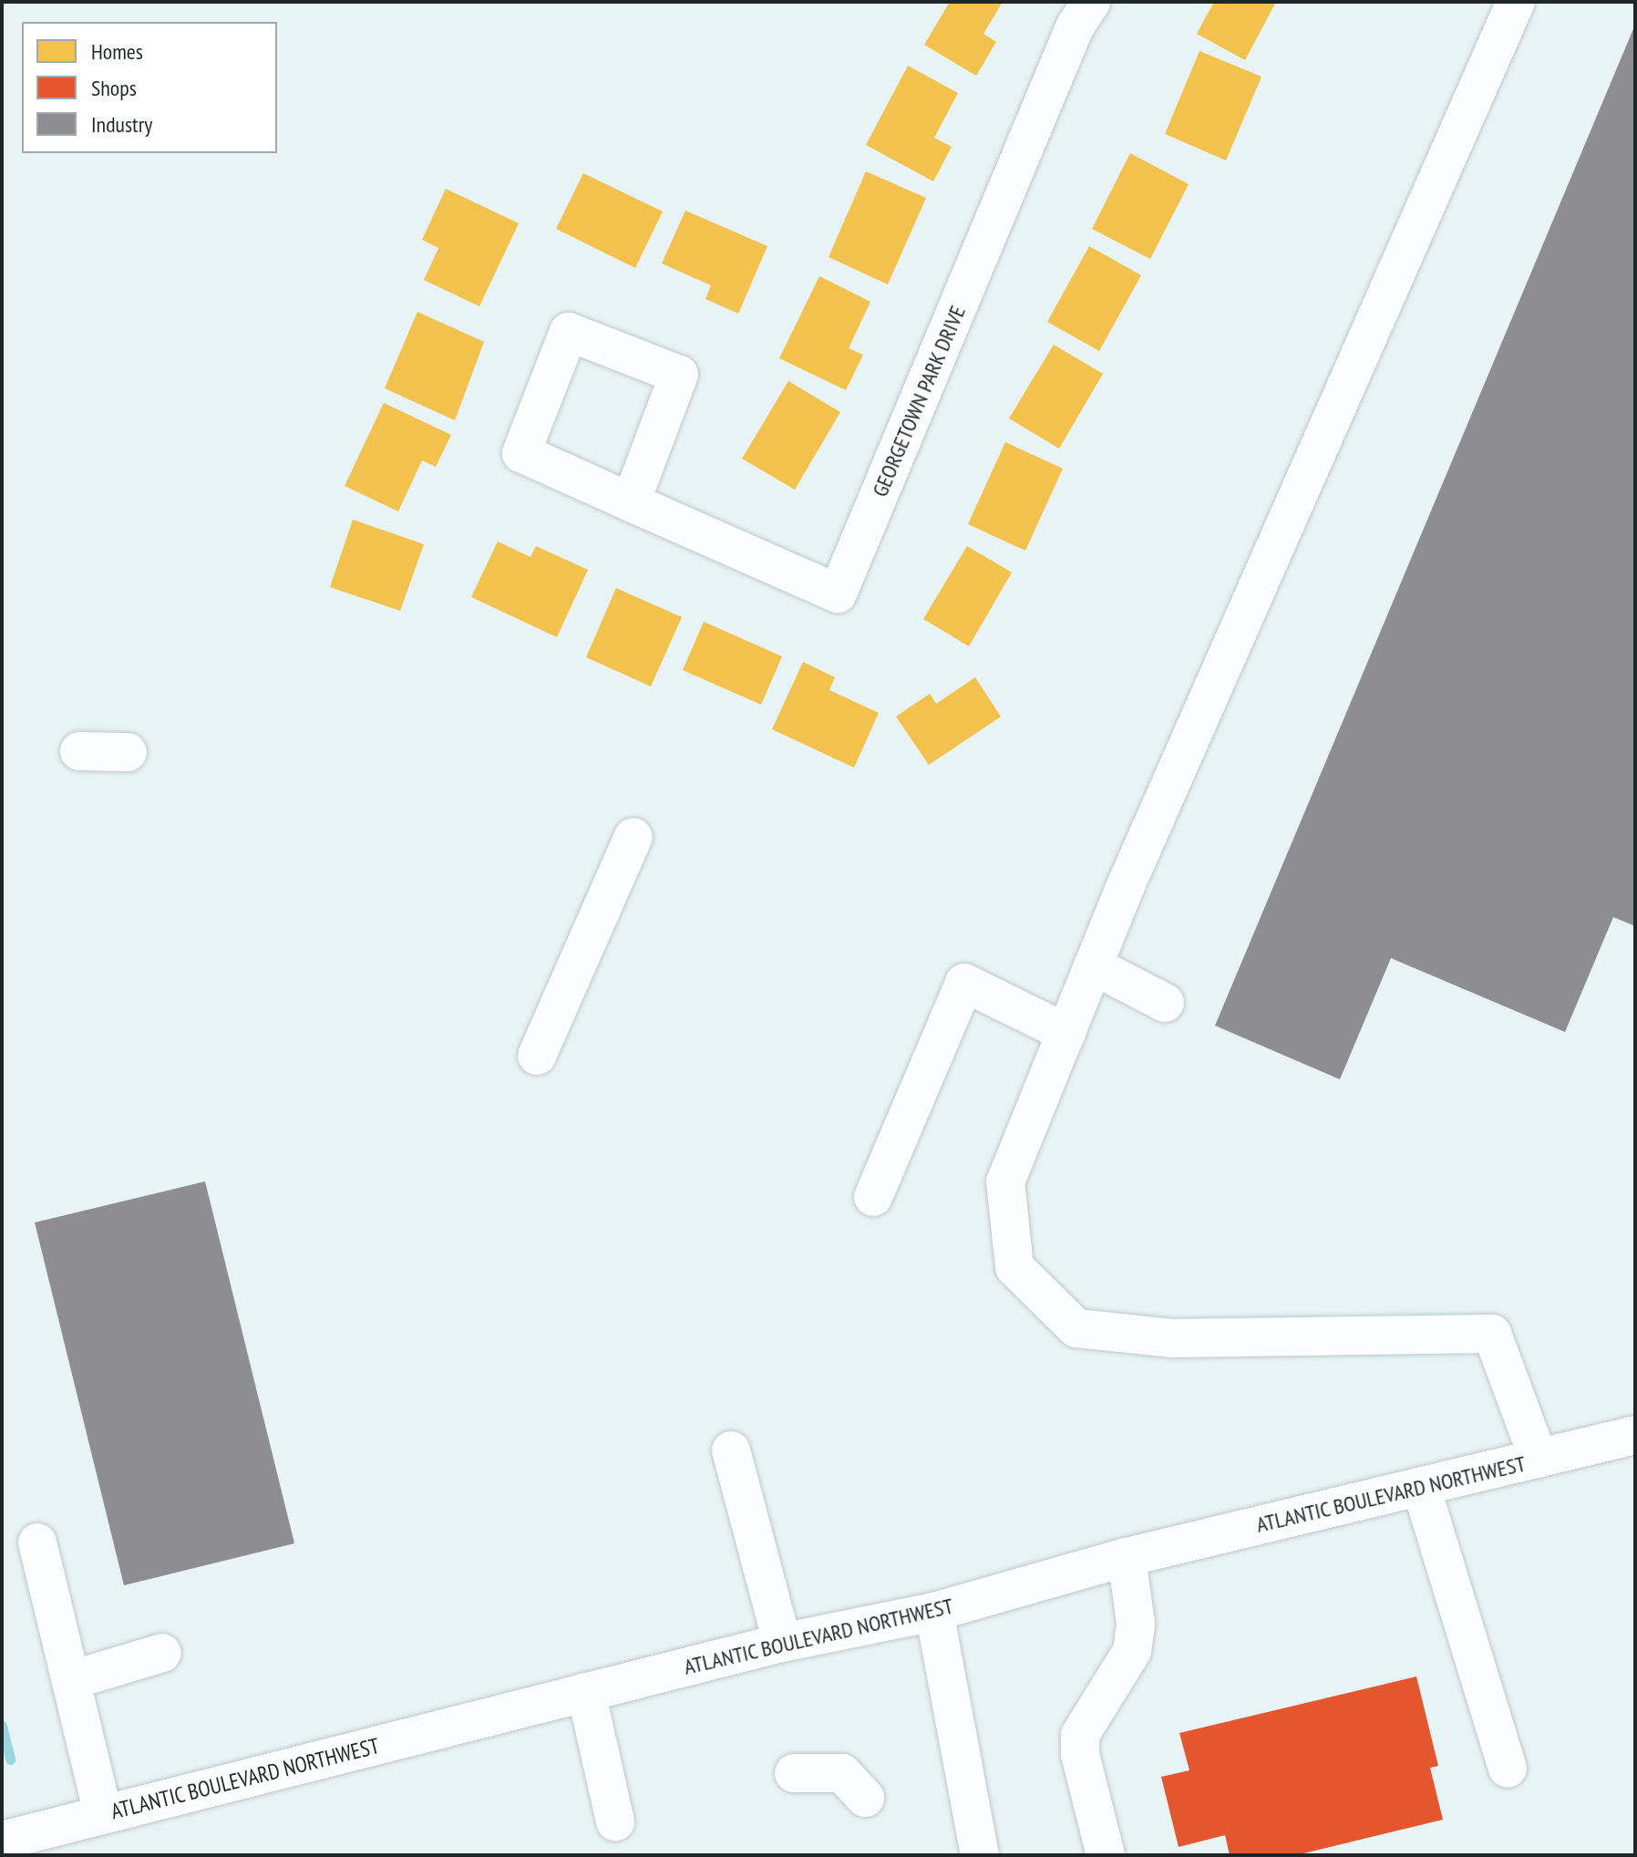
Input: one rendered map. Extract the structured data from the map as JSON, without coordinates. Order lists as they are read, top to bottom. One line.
{"streets":{"street":["GEORGETOWN PARK DRIVE","ATLANTIC BOULEVARD NORTHWEST"]},"legend":["Homes","Shops","Industry"]}
